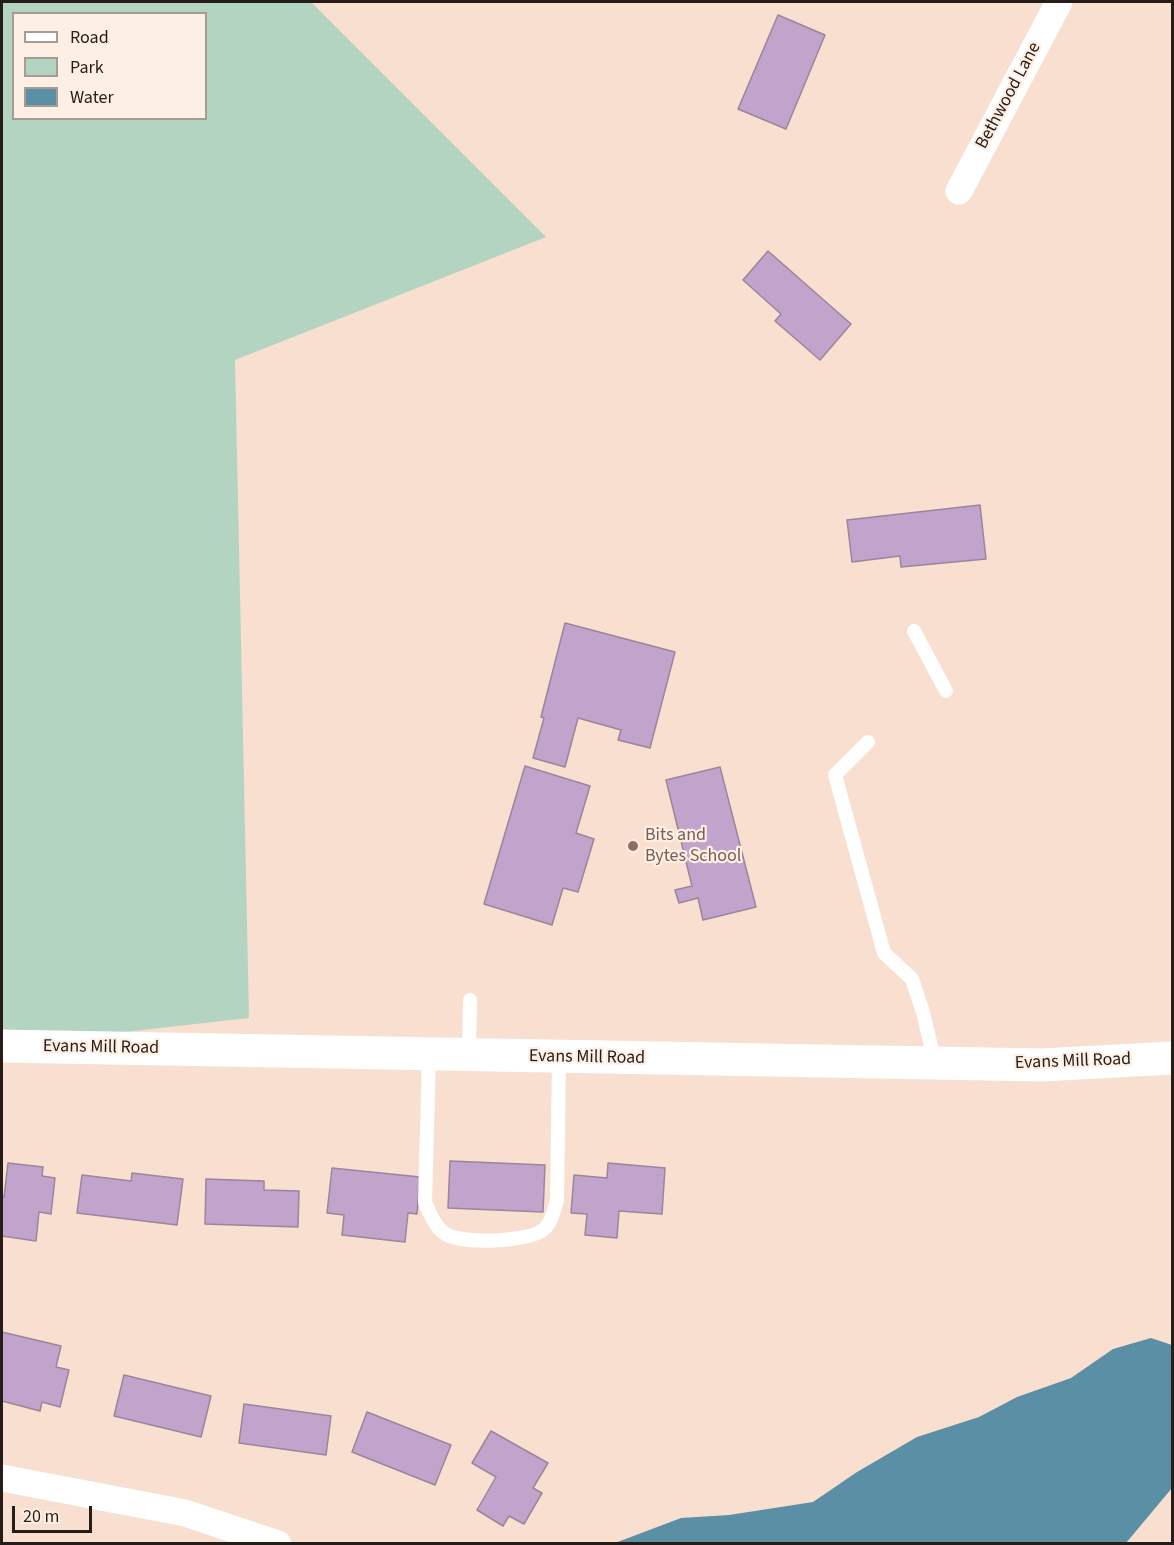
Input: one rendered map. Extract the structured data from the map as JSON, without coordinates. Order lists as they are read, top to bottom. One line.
{"streets":{"main road":["Evans Mill Road"],"street":["Bethwood Lane"]},"places":["Bits and Bytes School"],"legend":["Road","Park","Water"],"scale_bar":"20 m"}
